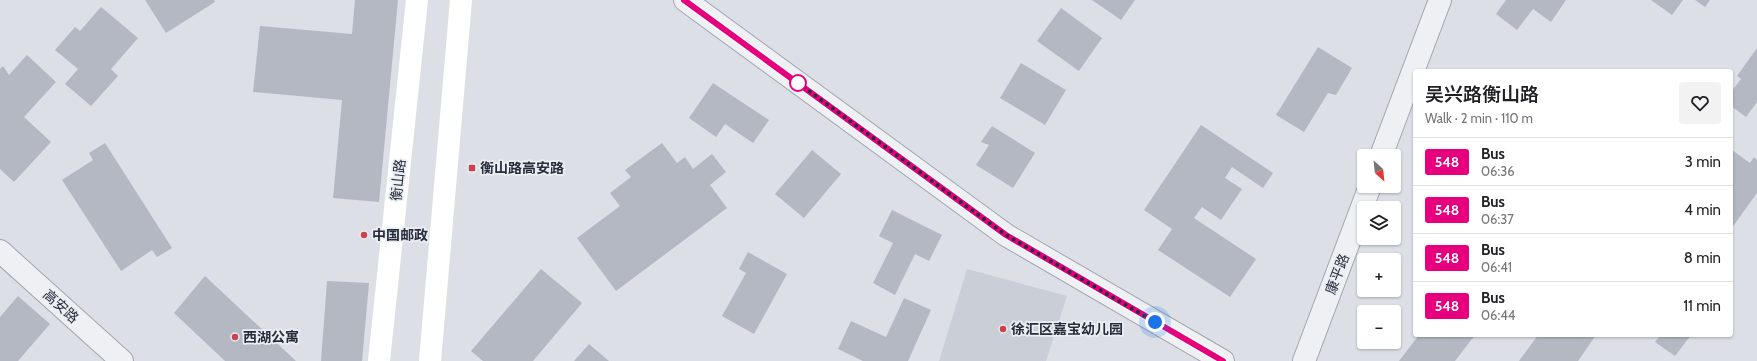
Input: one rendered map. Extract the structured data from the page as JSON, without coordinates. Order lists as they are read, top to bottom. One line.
{"streets":{"main road":["衡山路"],"street":["康平路","高安路"]},"places":{"transit":["衡山路高安路"],"other":["中国邮政","徐汇区嘉宝幼儿园","西湖公寓"]},"lines":["bus line 548"],"north":"bottom right","page":{"heading":["吴兴路衡山路","Walk · 2 min · 110 m"],"list":[{"mark":"548","name":"Bus","note":"06:36","value":"3 min"},{"mark":"548","name":"Bus","note":"06:37","value":"4 min"},{"mark":"548","name":"Bus","note":"06:41","value":"8 min"},{"mark":"548","name":"Bus","note":"06:44","value":"11 min"}],"map_buttons":["+","−"]}}
